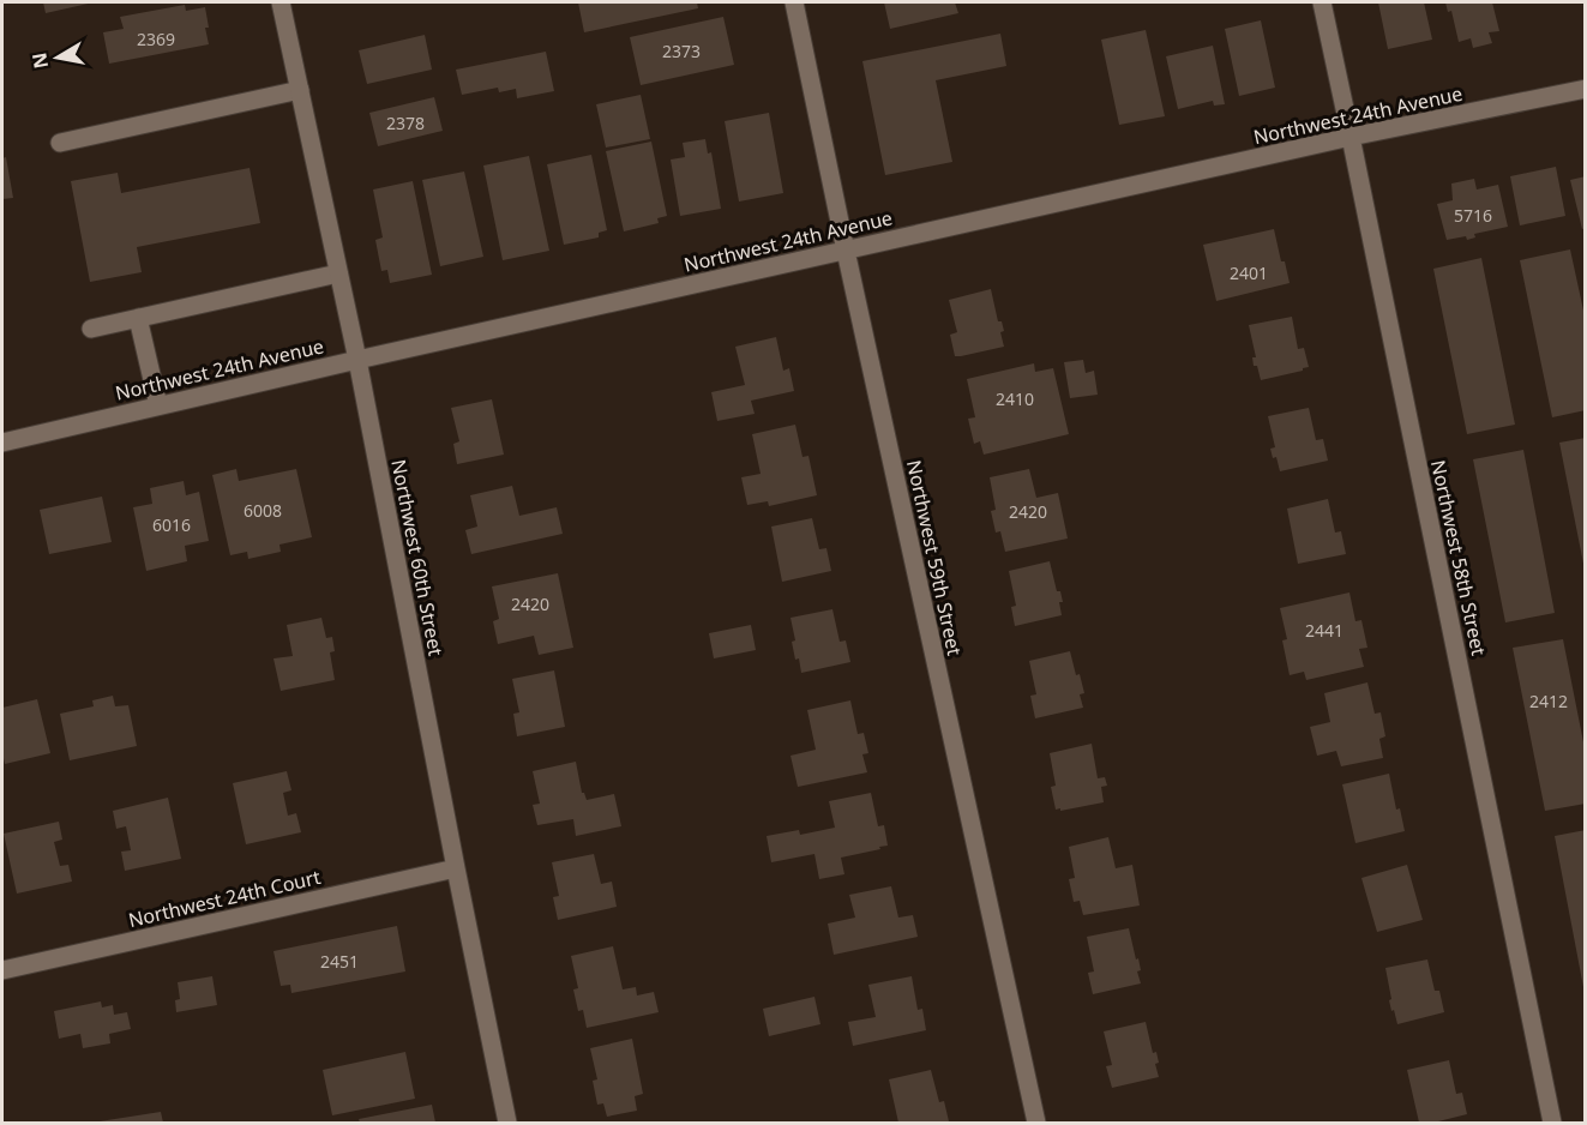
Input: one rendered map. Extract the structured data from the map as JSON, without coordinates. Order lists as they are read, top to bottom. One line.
{"streets":{"street":["Northwest 24th Avenue","Northwest 60th Street","Northwest 59th Street","Northwest 58th Street","Northwest 24th Court"]},"crossings":[["Northwest 24th Avenue","Northwest 60th Street"],["Northwest 24th Avenue","Northwest 59th Street"],["Northwest 24th Avenue","Northwest 58th Street"],["Northwest 60th Street","Northwest 24th Court"]],"house_numbers":["2369","2373","2378","5716","2401","2410","6008","2420","6016","2420","2441","2412","2451"],"north":"left"}
